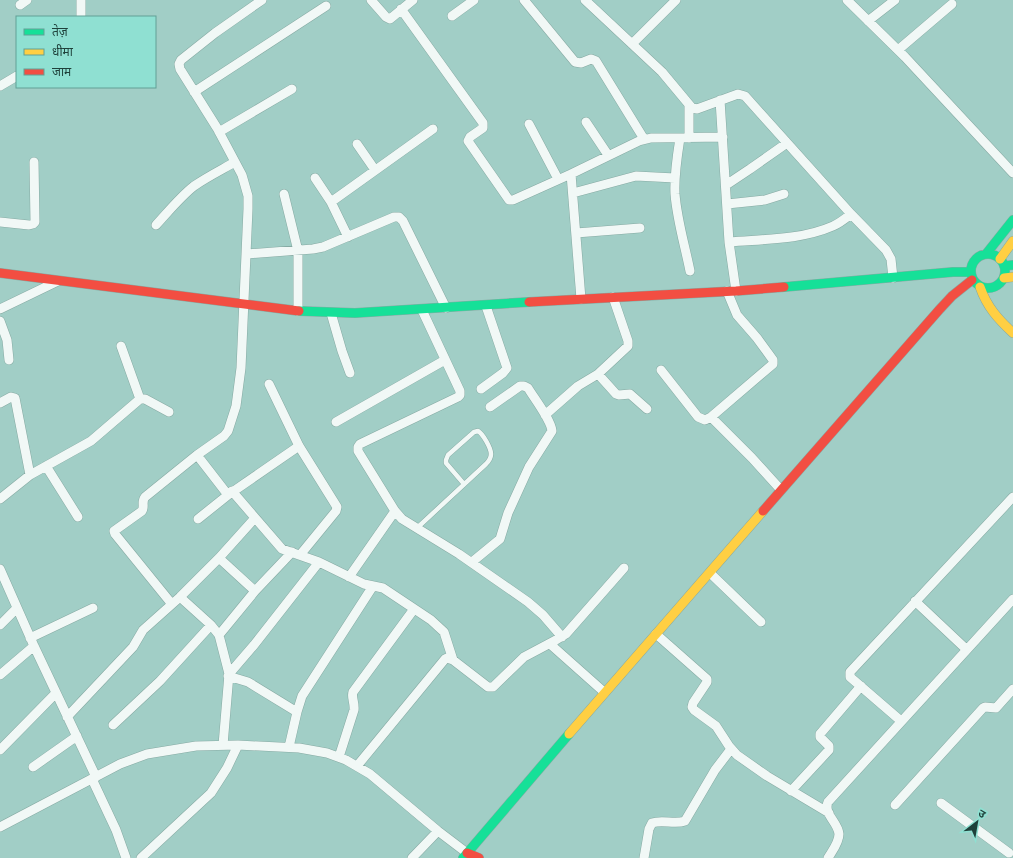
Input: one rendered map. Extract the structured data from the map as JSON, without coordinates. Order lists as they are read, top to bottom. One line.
{"legend":["तेज़","धीमा","जाम"],"north":"top right"}
